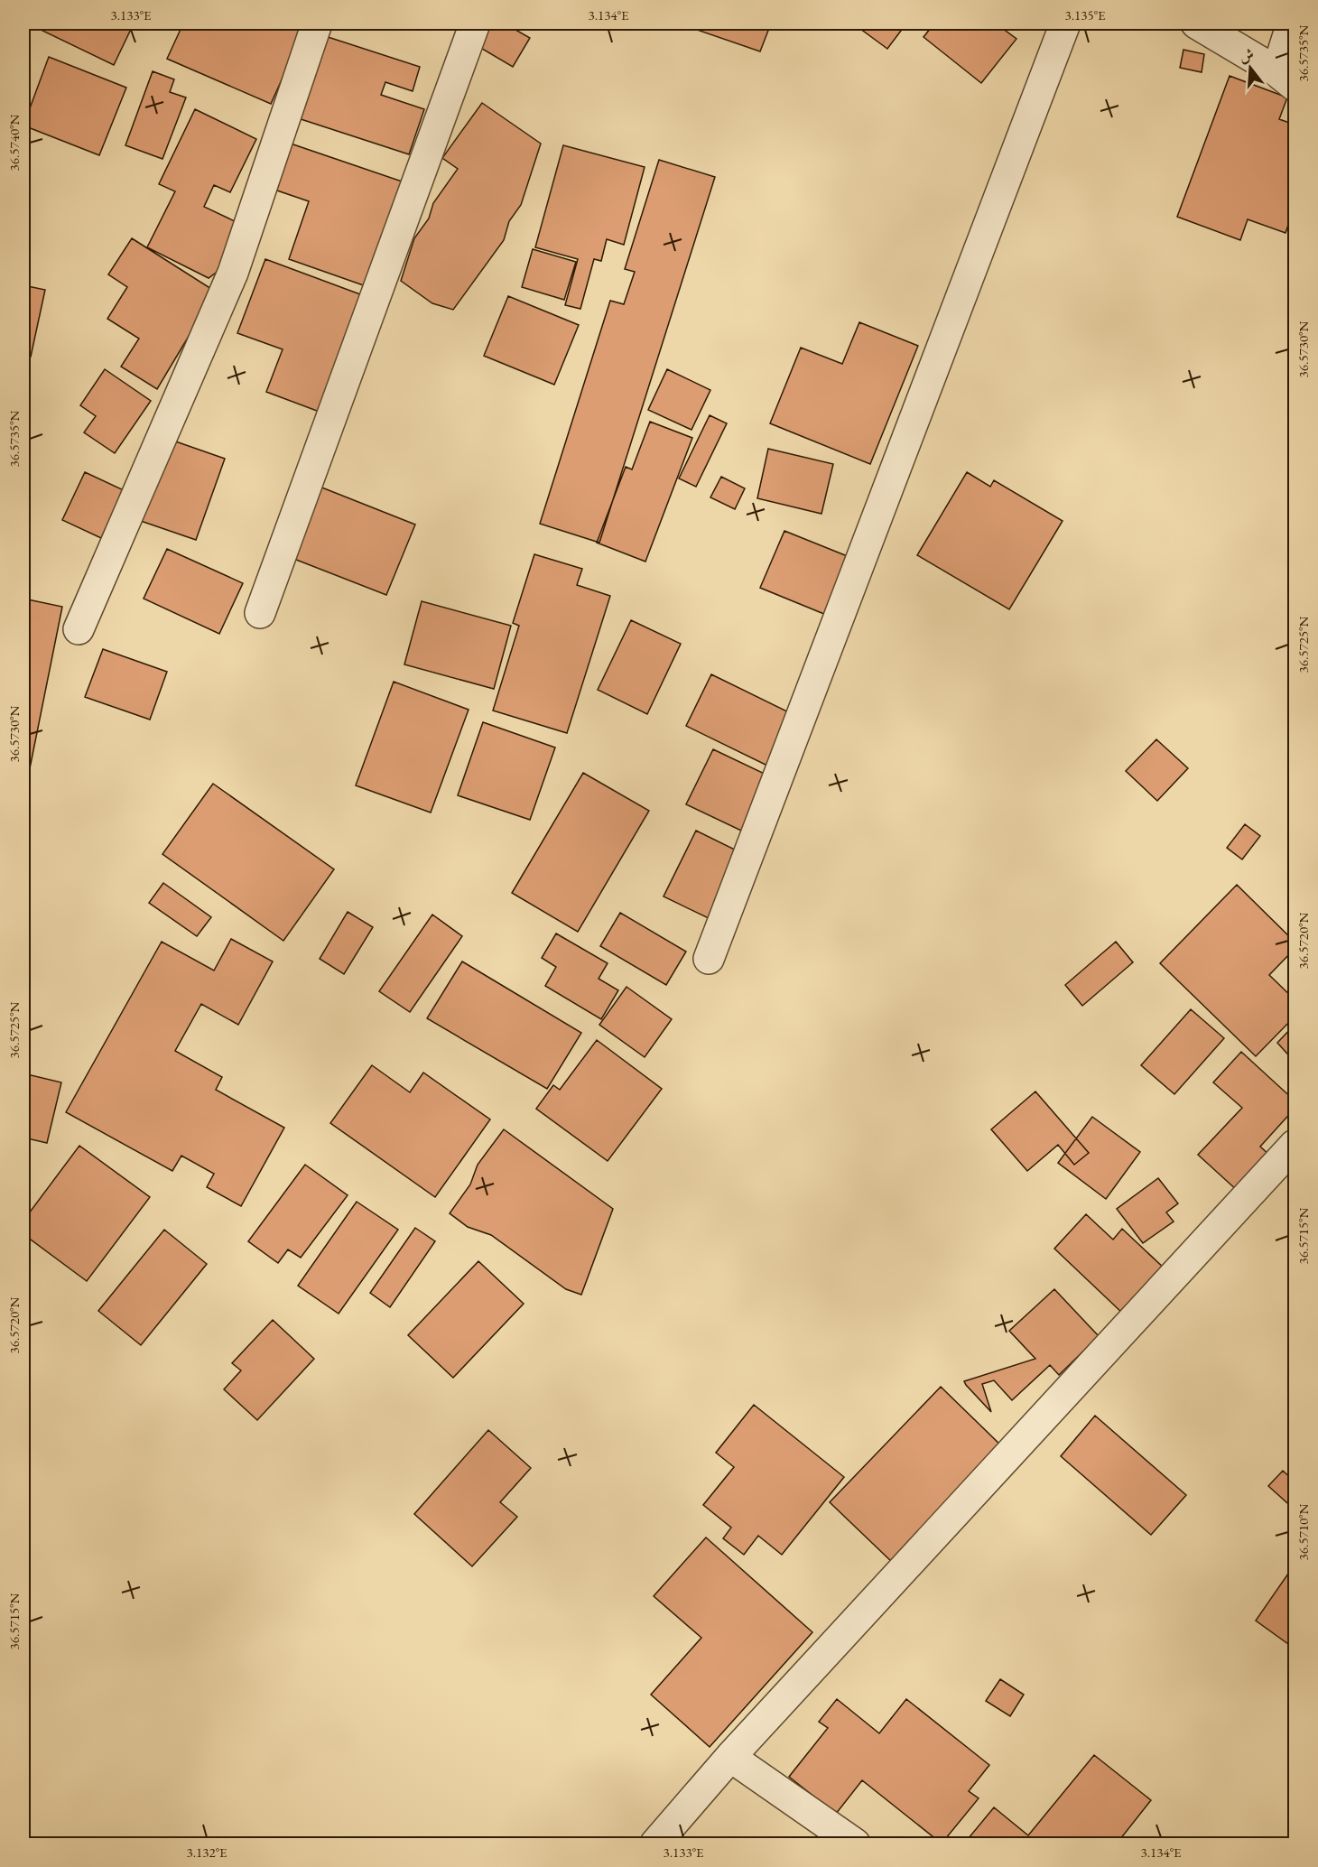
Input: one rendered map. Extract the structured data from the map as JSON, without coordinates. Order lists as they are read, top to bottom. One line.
{"north":"top","coordinates":["3.133°E","3.134°E","3.135°E","36.5735°N","36.5740°N","36.5730°N","36.5725°N","36.5720°N","36.5715°N","36.5710°N","3.132°E"]}
